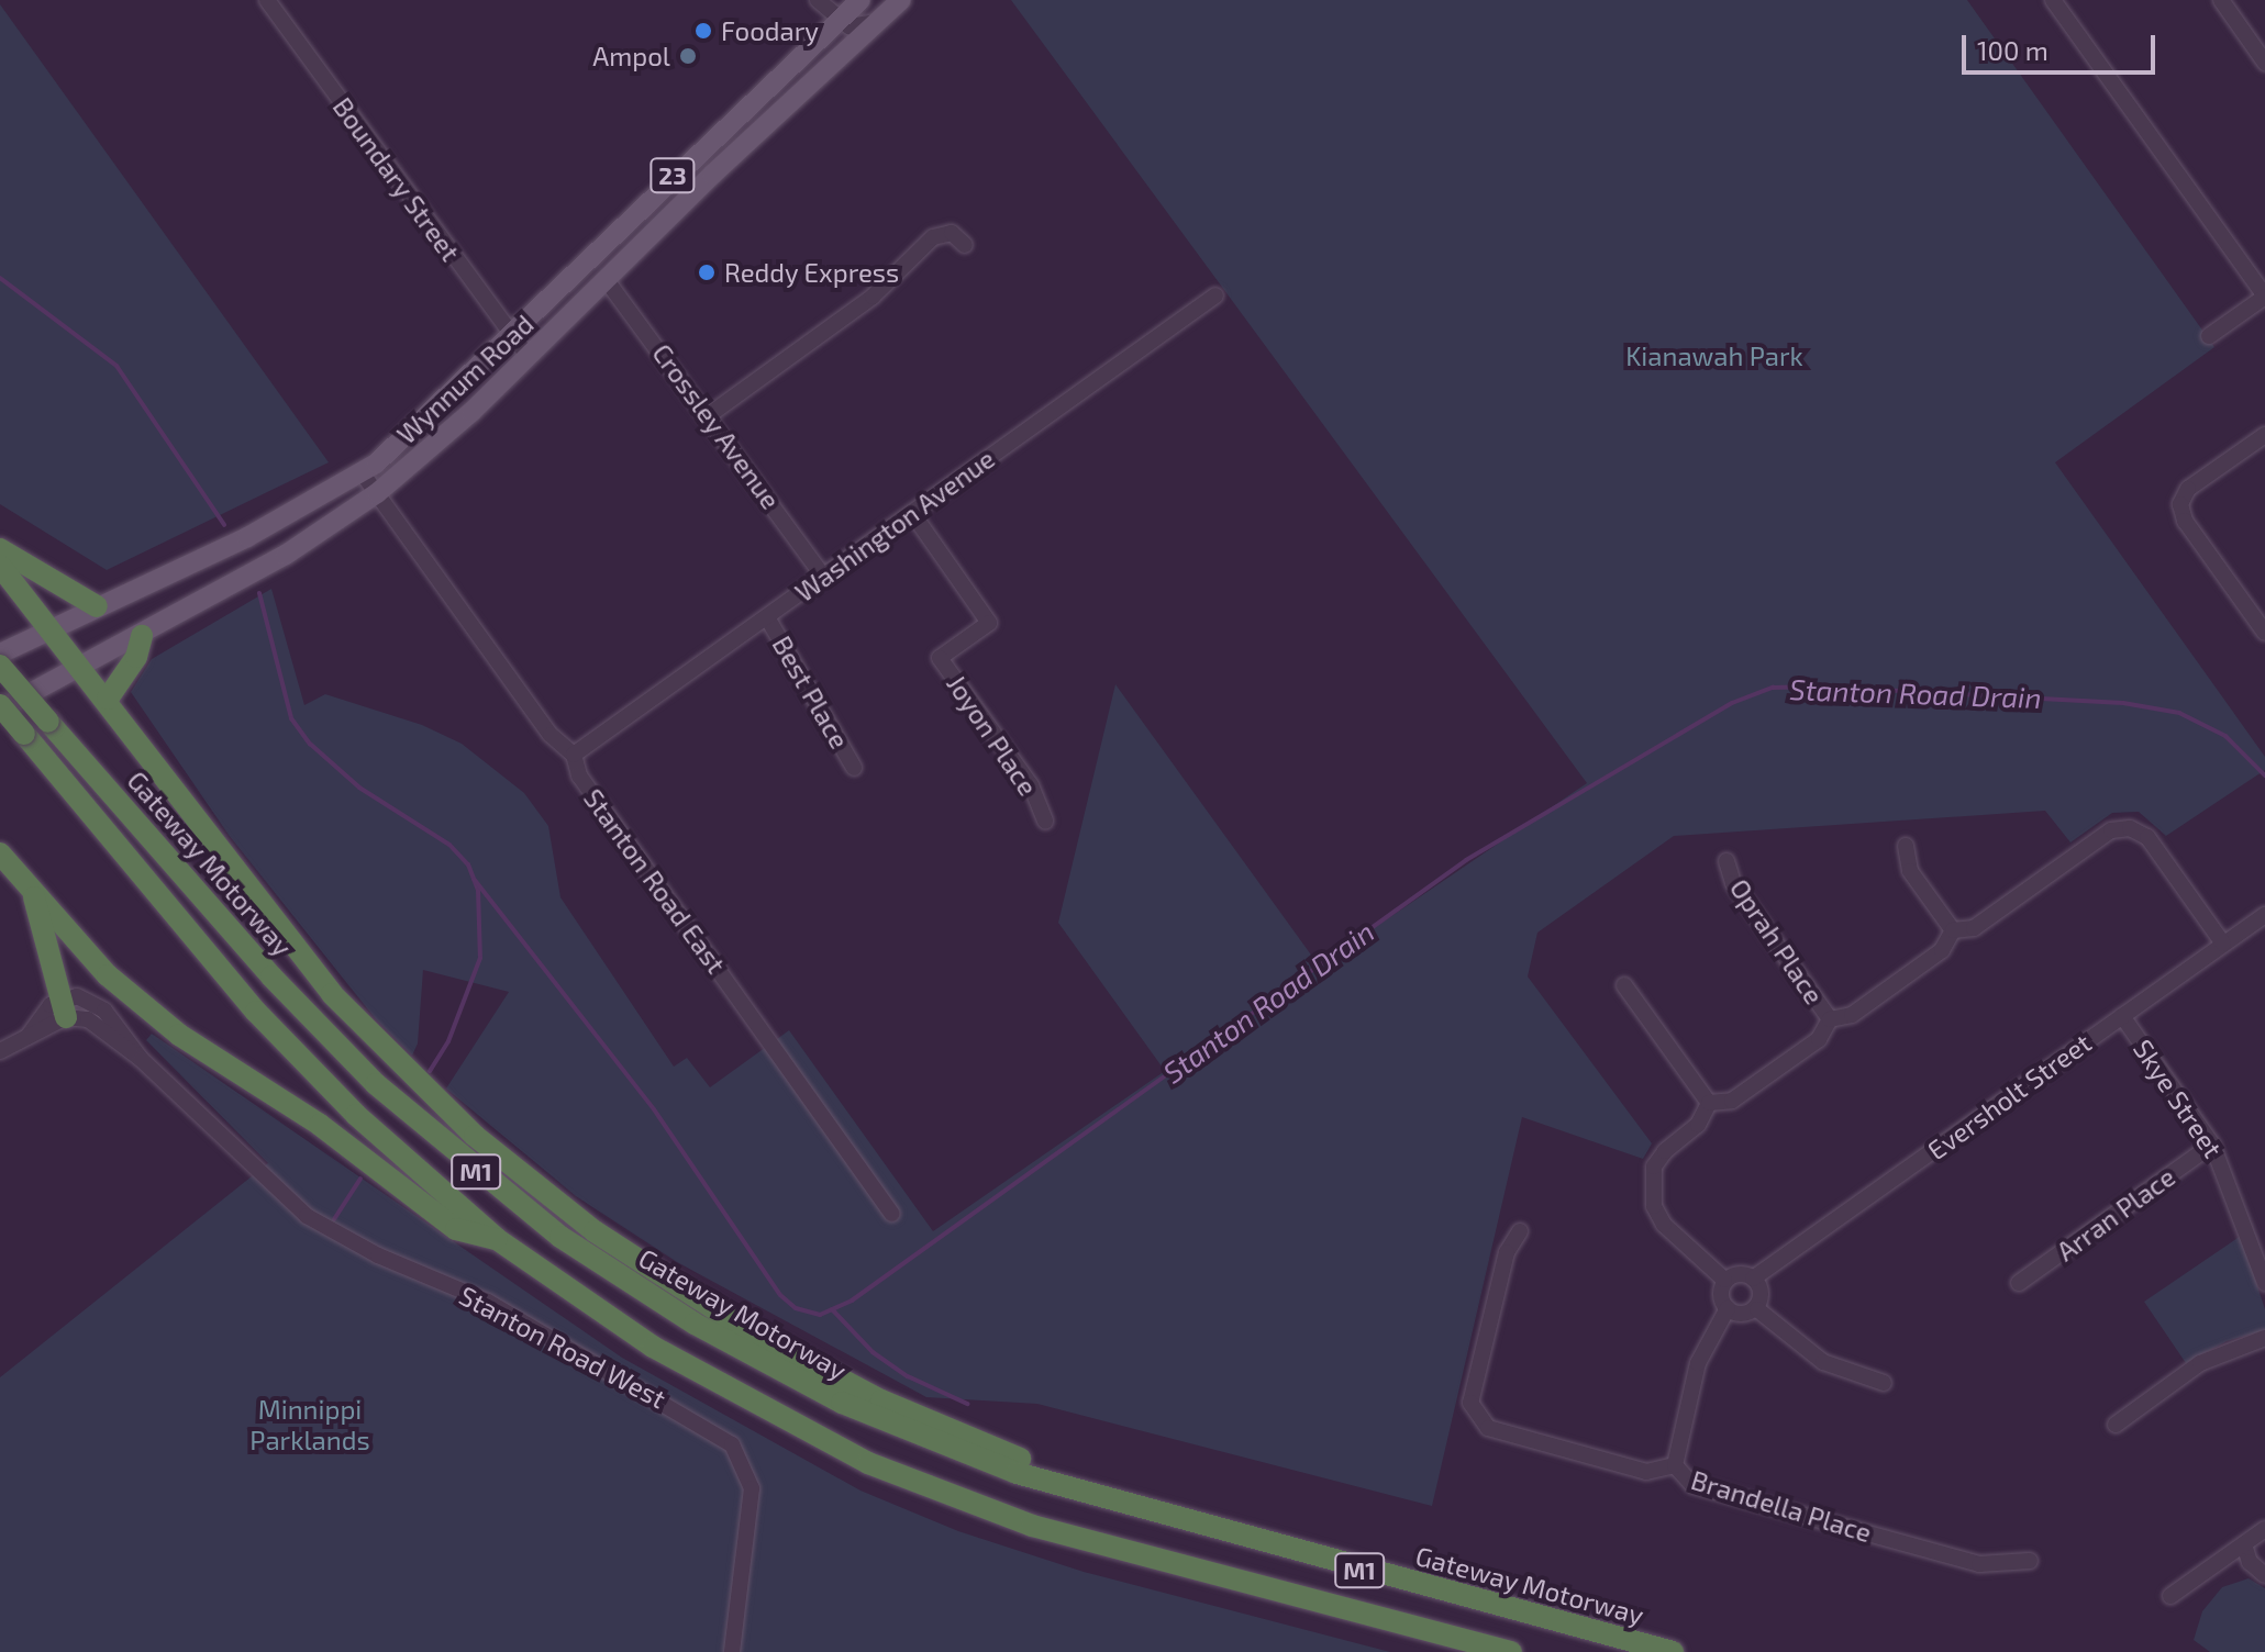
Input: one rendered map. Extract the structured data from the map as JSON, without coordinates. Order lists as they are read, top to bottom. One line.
{"streets":{"highway":["Gateway Motorway","M1"],"main road":["23","Wynnum Road"],"street":["Boundary Street","Crossley Avenue","Washington Avenue","Best Place","Joyon Place","Stanton Road East","Oprah Place","Eversholt Street","Skye Street","Arran Place","Stanton Road West","Brandella Place"]},"crossings":[["Boundary Street","Wynnum Road"],["Wynnum Road","Crossley Avenue"],["Wynnum Road","Stanton Road East"],["Wynnum Road","M1"],["Crossley Avenue","Washington Avenue"],["Washington Avenue","Best Place"],["Washington Avenue","Joyon Place"],["Washington Avenue","Stanton Road East"],["Eversholt Street","Skye Street"],["Skye Street","Arran Place"]],"water":["Stanton Road Drain"],"parks":["Kianawah Park","Minnippi Parklands"],"places":["Foodary","Ampol","Reddy Express"],"scale_bar":"100 m"}
